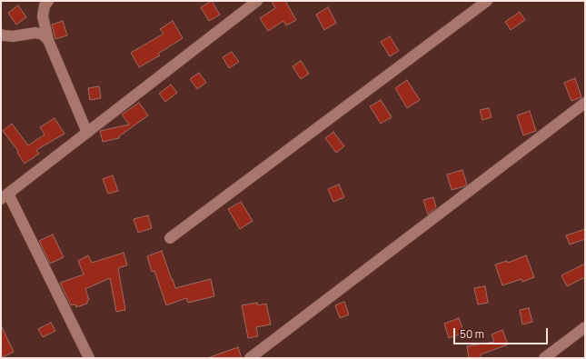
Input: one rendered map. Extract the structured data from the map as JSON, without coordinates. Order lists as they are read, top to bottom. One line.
{"scale_bar":"50 m"}
